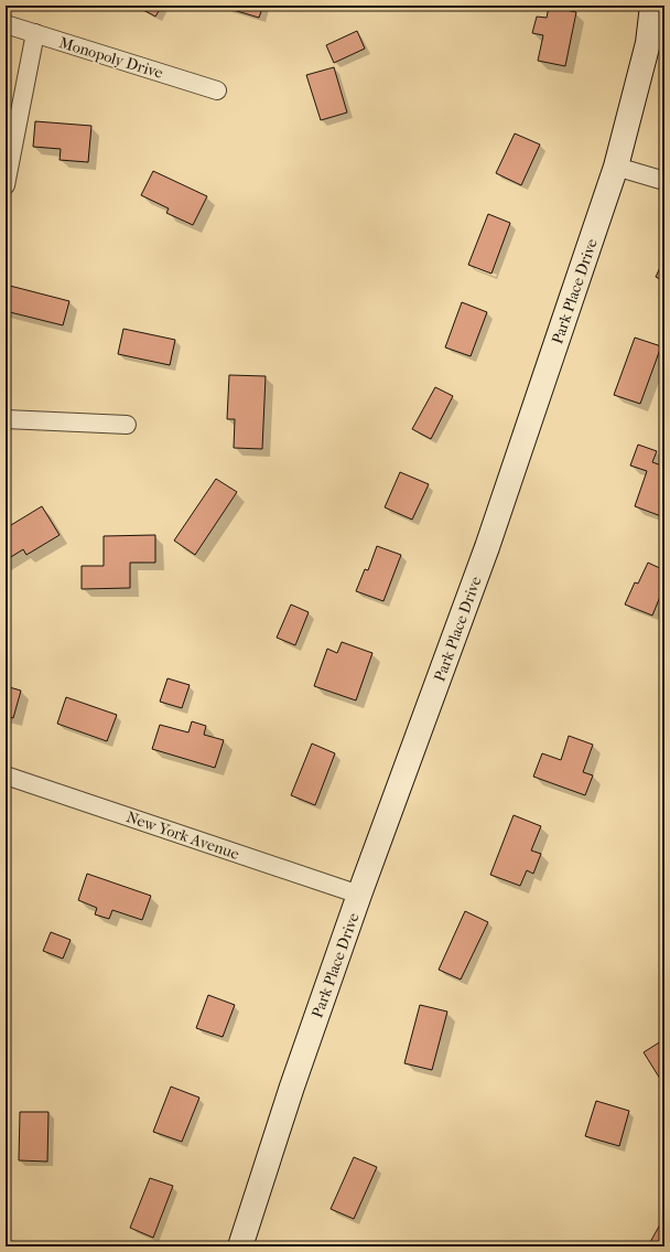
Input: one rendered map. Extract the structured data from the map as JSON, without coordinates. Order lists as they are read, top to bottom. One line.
{"streets":{"street":["Monopoly Drive","Park Place Drive","New York Avenue"]},"crossings":[["Park Place Drive","New York Avenue"]]}
